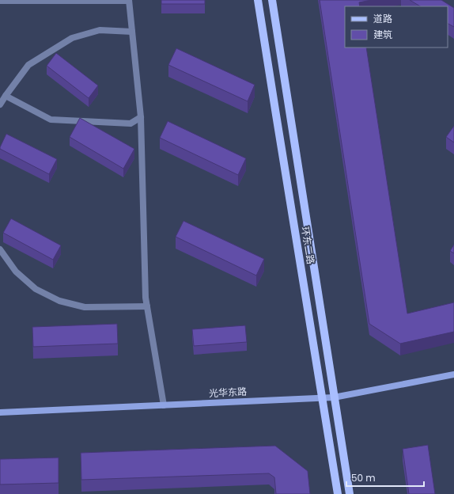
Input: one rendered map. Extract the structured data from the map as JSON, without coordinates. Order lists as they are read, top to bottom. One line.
{"streets":{"main road":["环东二路","光华东路"]},"crossings":[["环东二路","光华东路"]],"legend":["道路","建筑"],"scale_bar":"50 m"}
